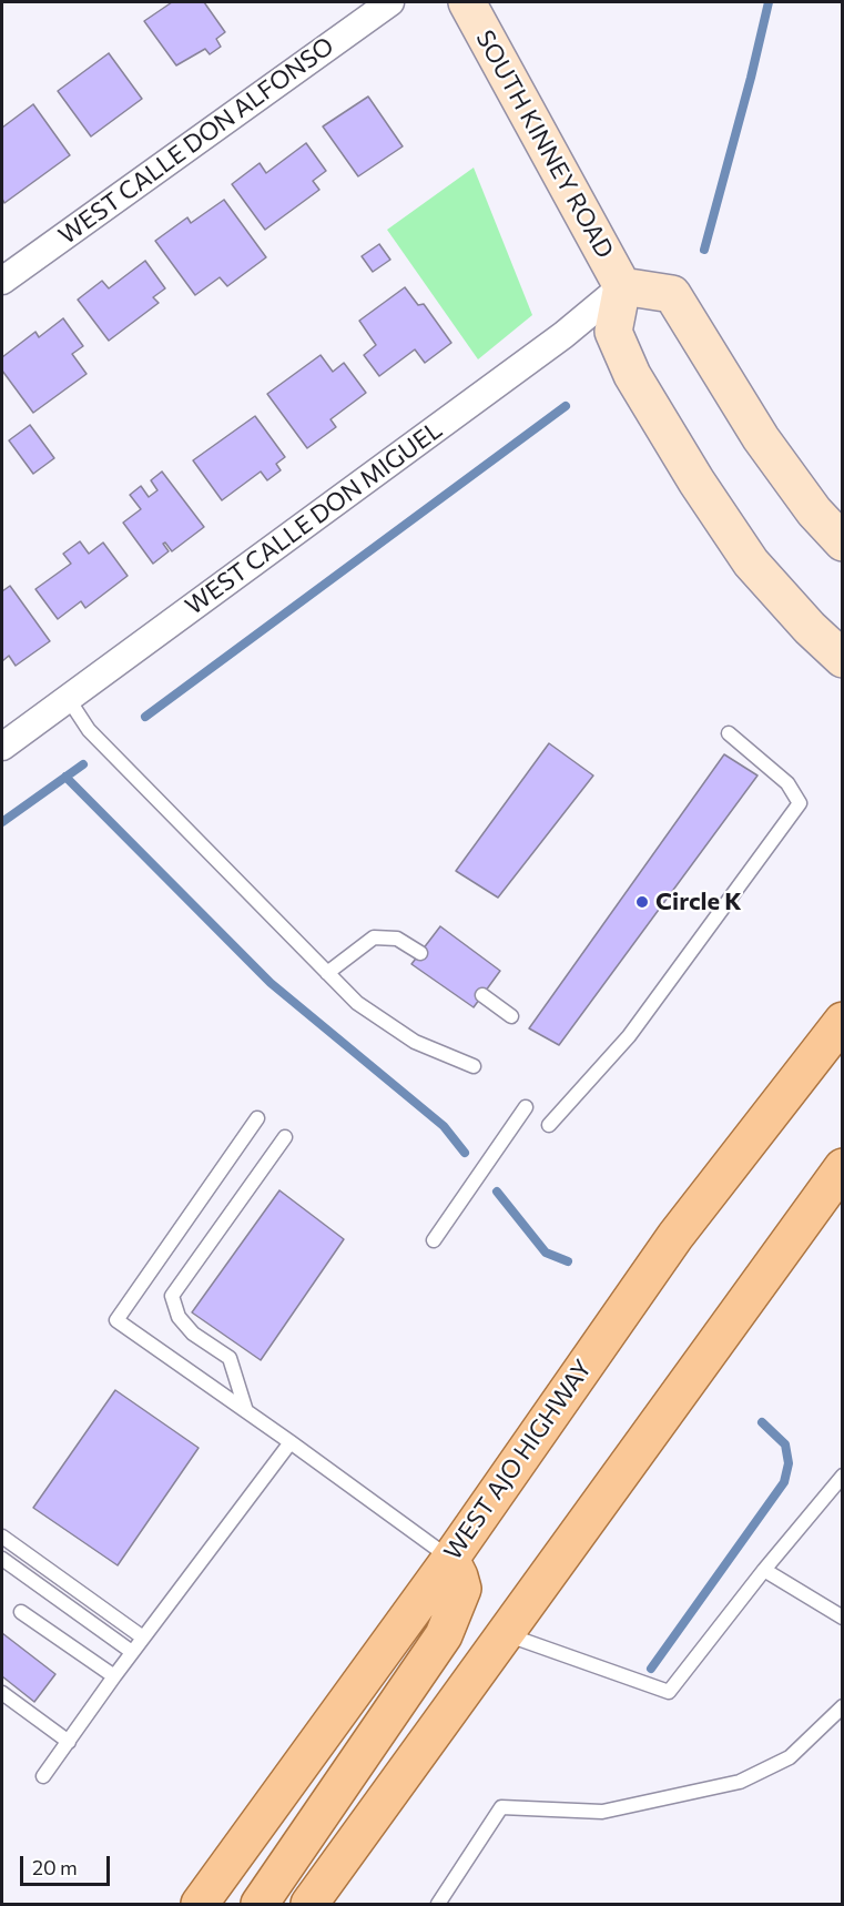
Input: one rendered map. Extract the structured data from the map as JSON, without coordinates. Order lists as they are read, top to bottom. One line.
{"streets":{"main road":["SOUTH KINNEY ROAD","WEST AJO HIGHWAY"],"street":["WEST CALLE DON ALFONSO","WEST CALLE DON MIGUEL"]},"crossings":[["SOUTH KINNEY ROAD","WEST CALLE DON MIGUEL"]],"places":["Circle K"],"scale_bar":"20 m"}
